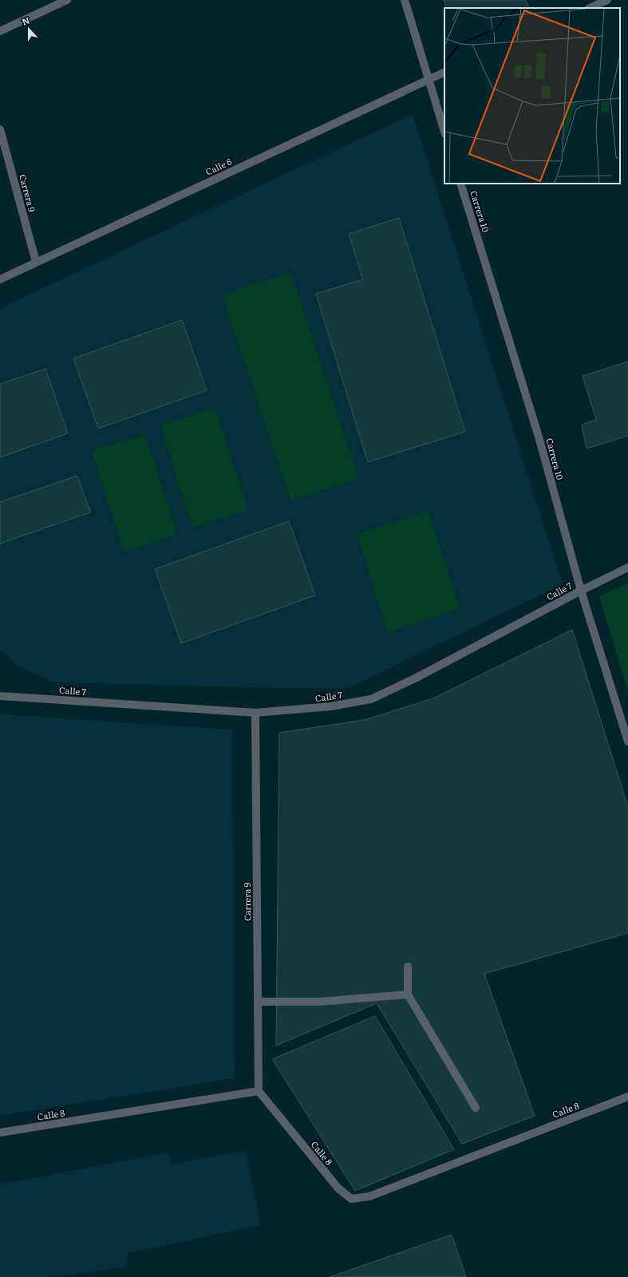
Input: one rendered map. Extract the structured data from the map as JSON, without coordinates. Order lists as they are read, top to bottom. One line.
{"streets":{"street":["Calle 6","Carrera 9","Carrera 10","Calle 7","Calle 8"]},"crossings":[["Calle 6","Carrera 9"],["Carrera 9","Calle 7"],["Carrera 9","Calle 8"],["Carrera 10","Calle 7"]],"north":"top"}
